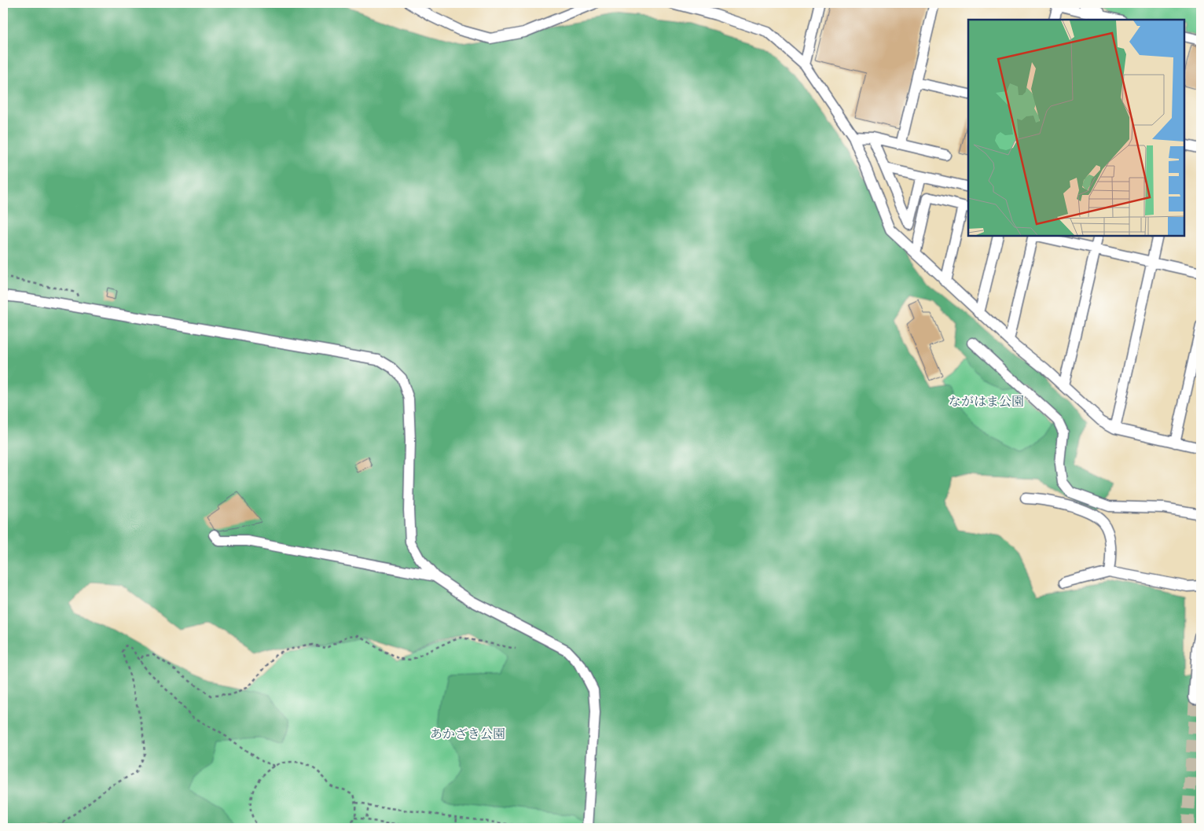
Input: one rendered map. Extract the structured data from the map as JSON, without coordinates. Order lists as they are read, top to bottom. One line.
{"parks":["ながはま公園","あかざき公園"]}
